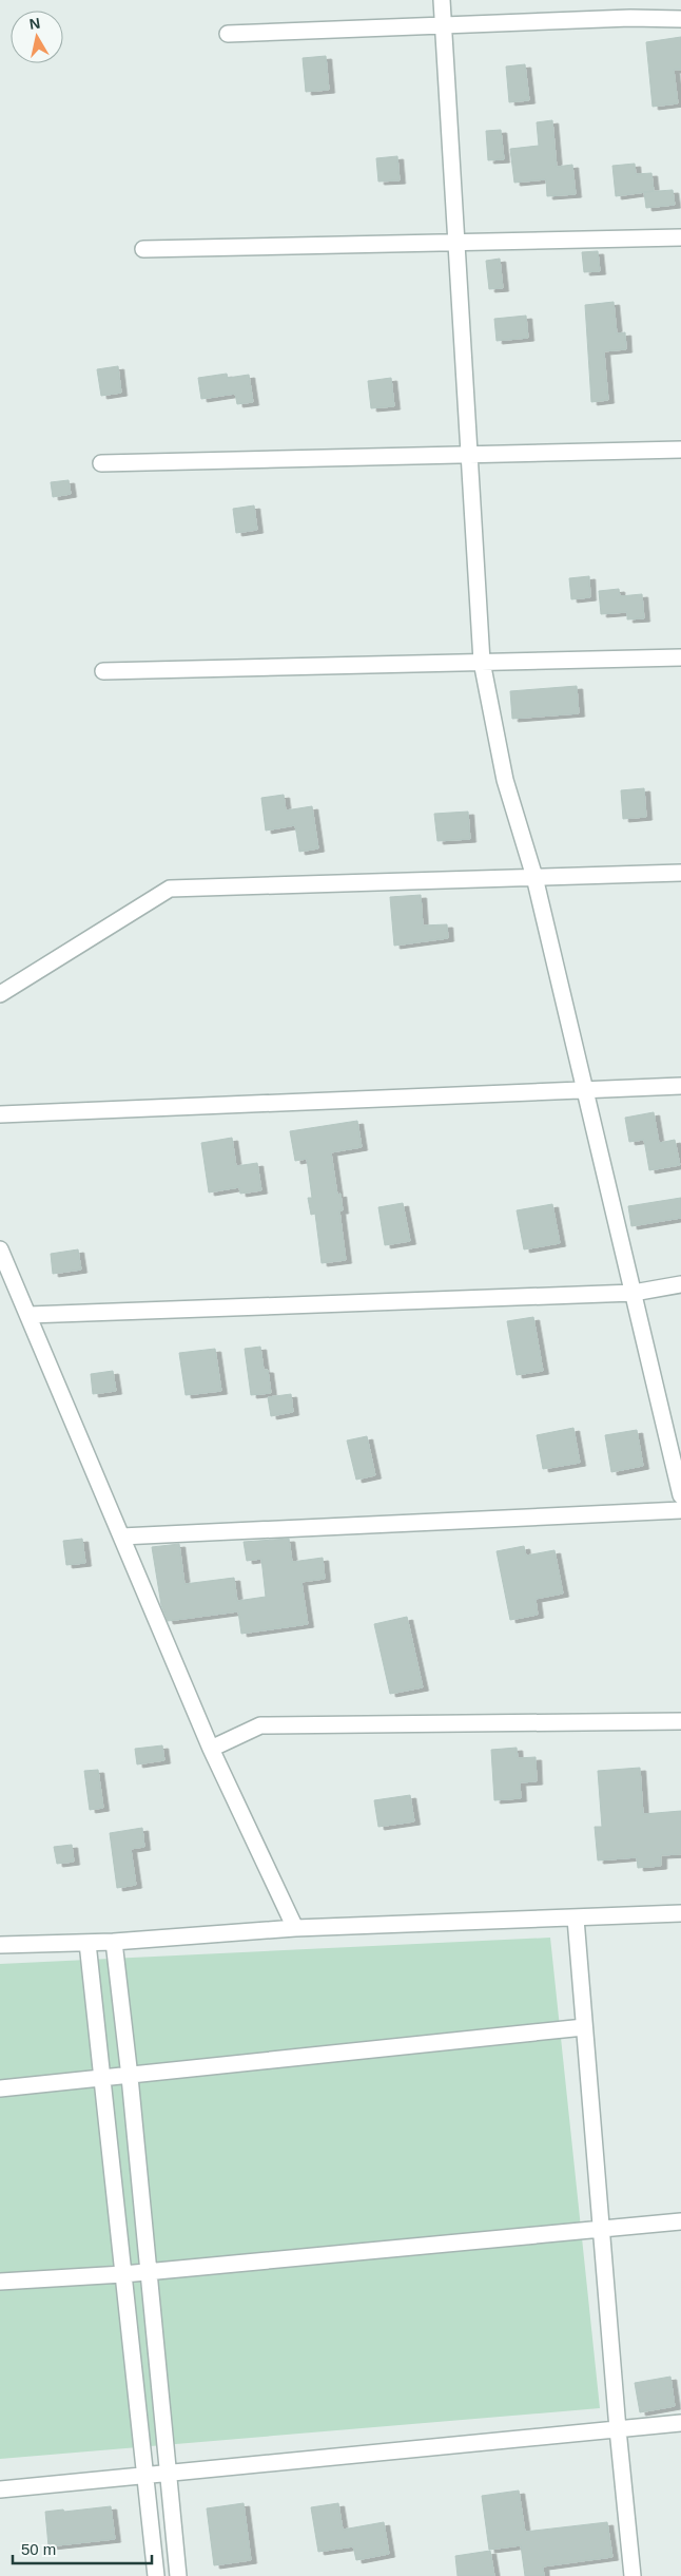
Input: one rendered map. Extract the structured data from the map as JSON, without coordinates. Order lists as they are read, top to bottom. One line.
{"scale_bar":"50 m","north":"top"}
